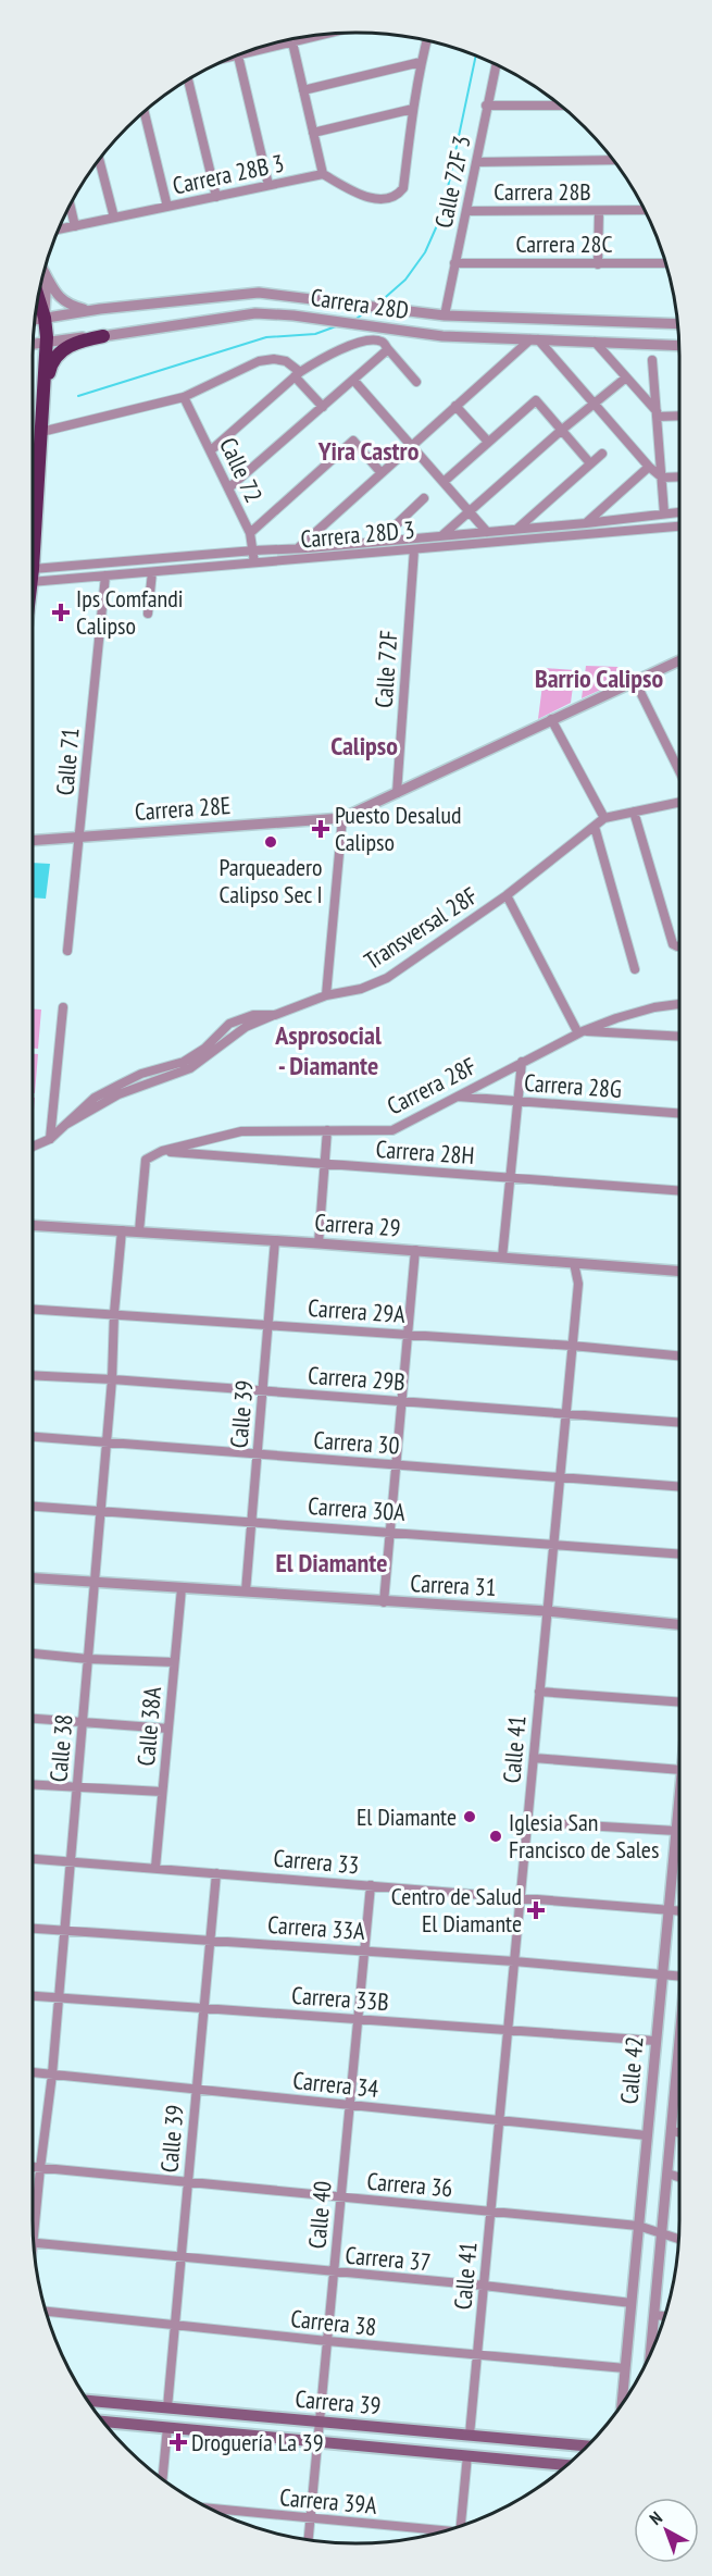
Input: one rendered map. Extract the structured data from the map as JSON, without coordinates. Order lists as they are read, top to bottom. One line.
{"streets":{"main road":["Carrera 39"],"street":["Carrera 28B 3","Calle 72F 3","Carrera 28B","Carrera 28C","Carrera 28D","Calle 72","Carrera 28D 3","Calle 72F","Calle 71","Carrera 28E","Transversal 28F","Carrera 28F","Carrera 28G","Carrera 28H","Carrera 29","Carrera 29A","Carrera 29B","Calle 39","Carrera 30","Carrera 30A","Carrera 31","Calle 38A","Calle 38","Calle 41","Carrera 33","Carrera 33A","Carrera 33B","Calle 42","Carrera 34","Carrera 36","Calle 40","Carrera 37","Carrera 38","Carrera 39A"]},"crossings":[["Calle 72F 3","Carrera 28B"],["Calle 72F 3","Carrera 28C"],["Calle 72F 3","Carrera 28D"],["Calle 72","Carrera 28D 3"],["Carrera 28D 3","Calle 72F"],["Carrera 28D 3","Calle 71"],["Calle 71","Carrera 28E"],["Carrera 28F","Carrera 28G"],["Carrera 28F","Carrera 28H"],["Carrera 28F","Carrera 29"],["Carrera 29","Calle 39"],["Carrera 29","Calle 38"],["Carrera 29","Calle 41"],["Carrera 29A","Calle 39"],["Carrera 29A","Calle 38"],["Carrera 29A","Calle 41"],["Carrera 29B","Calle 39"],["Carrera 29B","Calle 38"],["Carrera 29B","Calle 41"],["Calle 39","Carrera 30"],["Calle 39","Carrera 30A"],["Calle 39","Carrera 31"],["Calle 39","Carrera 33"],["Calle 39","Carrera 33A"],["Calle 39","Carrera 33B"],["Calle 39","Carrera 34"],["Calle 39","Carrera 36"],["Calle 39","Carrera 37"],["Calle 39","Carrera 38"],["Calle 39","Carrera 39"],["Carrera 30","Calle 38"],["Carrera 30","Calle 41"],["Carrera 30A","Calle 38"],["Carrera 30A","Calle 41"],["Carrera 31","Calle 38A"],["Carrera 31","Calle 38"],["Carrera 31","Calle 41"],["Calle 38A","Carrera 33"],["Calle 38","Carrera 33"],["Calle 38","Carrera 33A"],["Calle 38","Carrera 33B"],["Calle 38","Carrera 34"],["Calle 38","Carrera 36"],["Calle 41","Carrera 33"],["Calle 41","Carrera 33A"],["Calle 41","Carrera 33B"],["Calle 41","Carrera 34"],["Calle 41","Carrera 36"],["Calle 41","Carrera 37"],["Calle 41","Carrera 38"],["Calle 41","Carrera 39"],["Carrera 33","Calle 42"],["Carrera 33","Calle 40"],["Carrera 33A","Calle 42"],["Carrera 33A","Calle 40"],["Carrera 33B","Calle 42"],["Carrera 33B","Calle 40"],["Calle 42","Carrera 34"],["Calle 42","Carrera 36"],["Calle 42","Carrera 37"],["Calle 42","Carrera 38"],["Carrera 34","Calle 40"],["Carrera 36","Calle 40"],["Calle 40","Carrera 37"],["Calle 40","Carrera 38"],["Calle 40","Carrera 39"],["Calle 40","Carrera 39A"]],"districts":["Yira Castro","Barrio Calipso","Calipso","Asprosocial - Diamante","El Diamante"],"places":{"health":["Ips Comfandi Calipso","Puesto Desalud Calipso","Centro de Salud El Diamante","Droguería La 39"],"other":["Parqueadero Calipso Sec I","El Diamante","Iglesia San Francisco de Sales"]},"north":"top left"}
